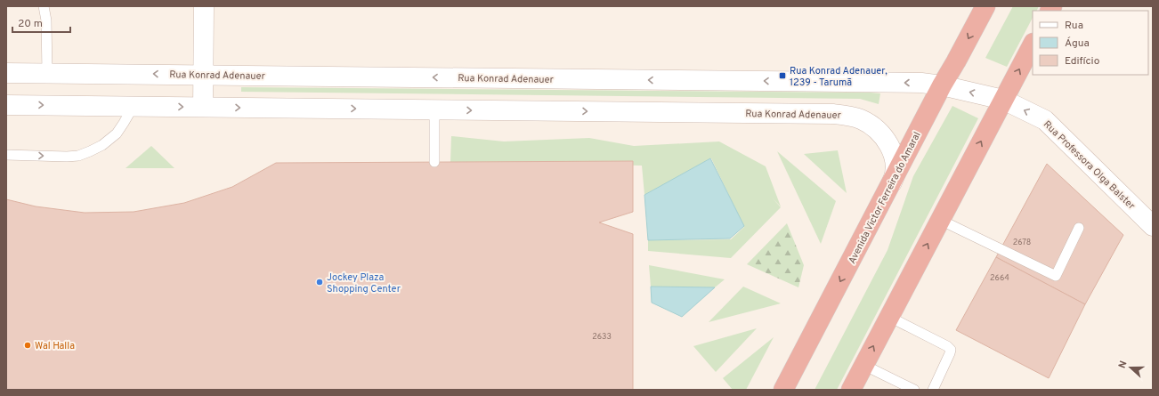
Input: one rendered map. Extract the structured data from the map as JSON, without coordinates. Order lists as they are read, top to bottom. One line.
{"streets":{"highway":["Avenida Victor Ferreira do Amaral"],"main road":["Rua Konrad Adenauer","Rua Professora Olga Balster"]},"crossings":[["Rua Konrad Adenauer","Rua Professora Olga Balster"],["Rua Konrad Adenauer","Avenida Victor Ferreira do Amaral"]],"one_way":["Rua Professora Olga Balster"],"places":{"transit":["Rua Konrad Adenauer, 1239 - Tarumã"],"other":["Jockey Plaza Shopping Center","Wal Halla"]},"house_numbers":["2678","2664","2633"],"legend":["Rua","Água","Edifício"],"scale_bar":"20 m","north":"left"}
